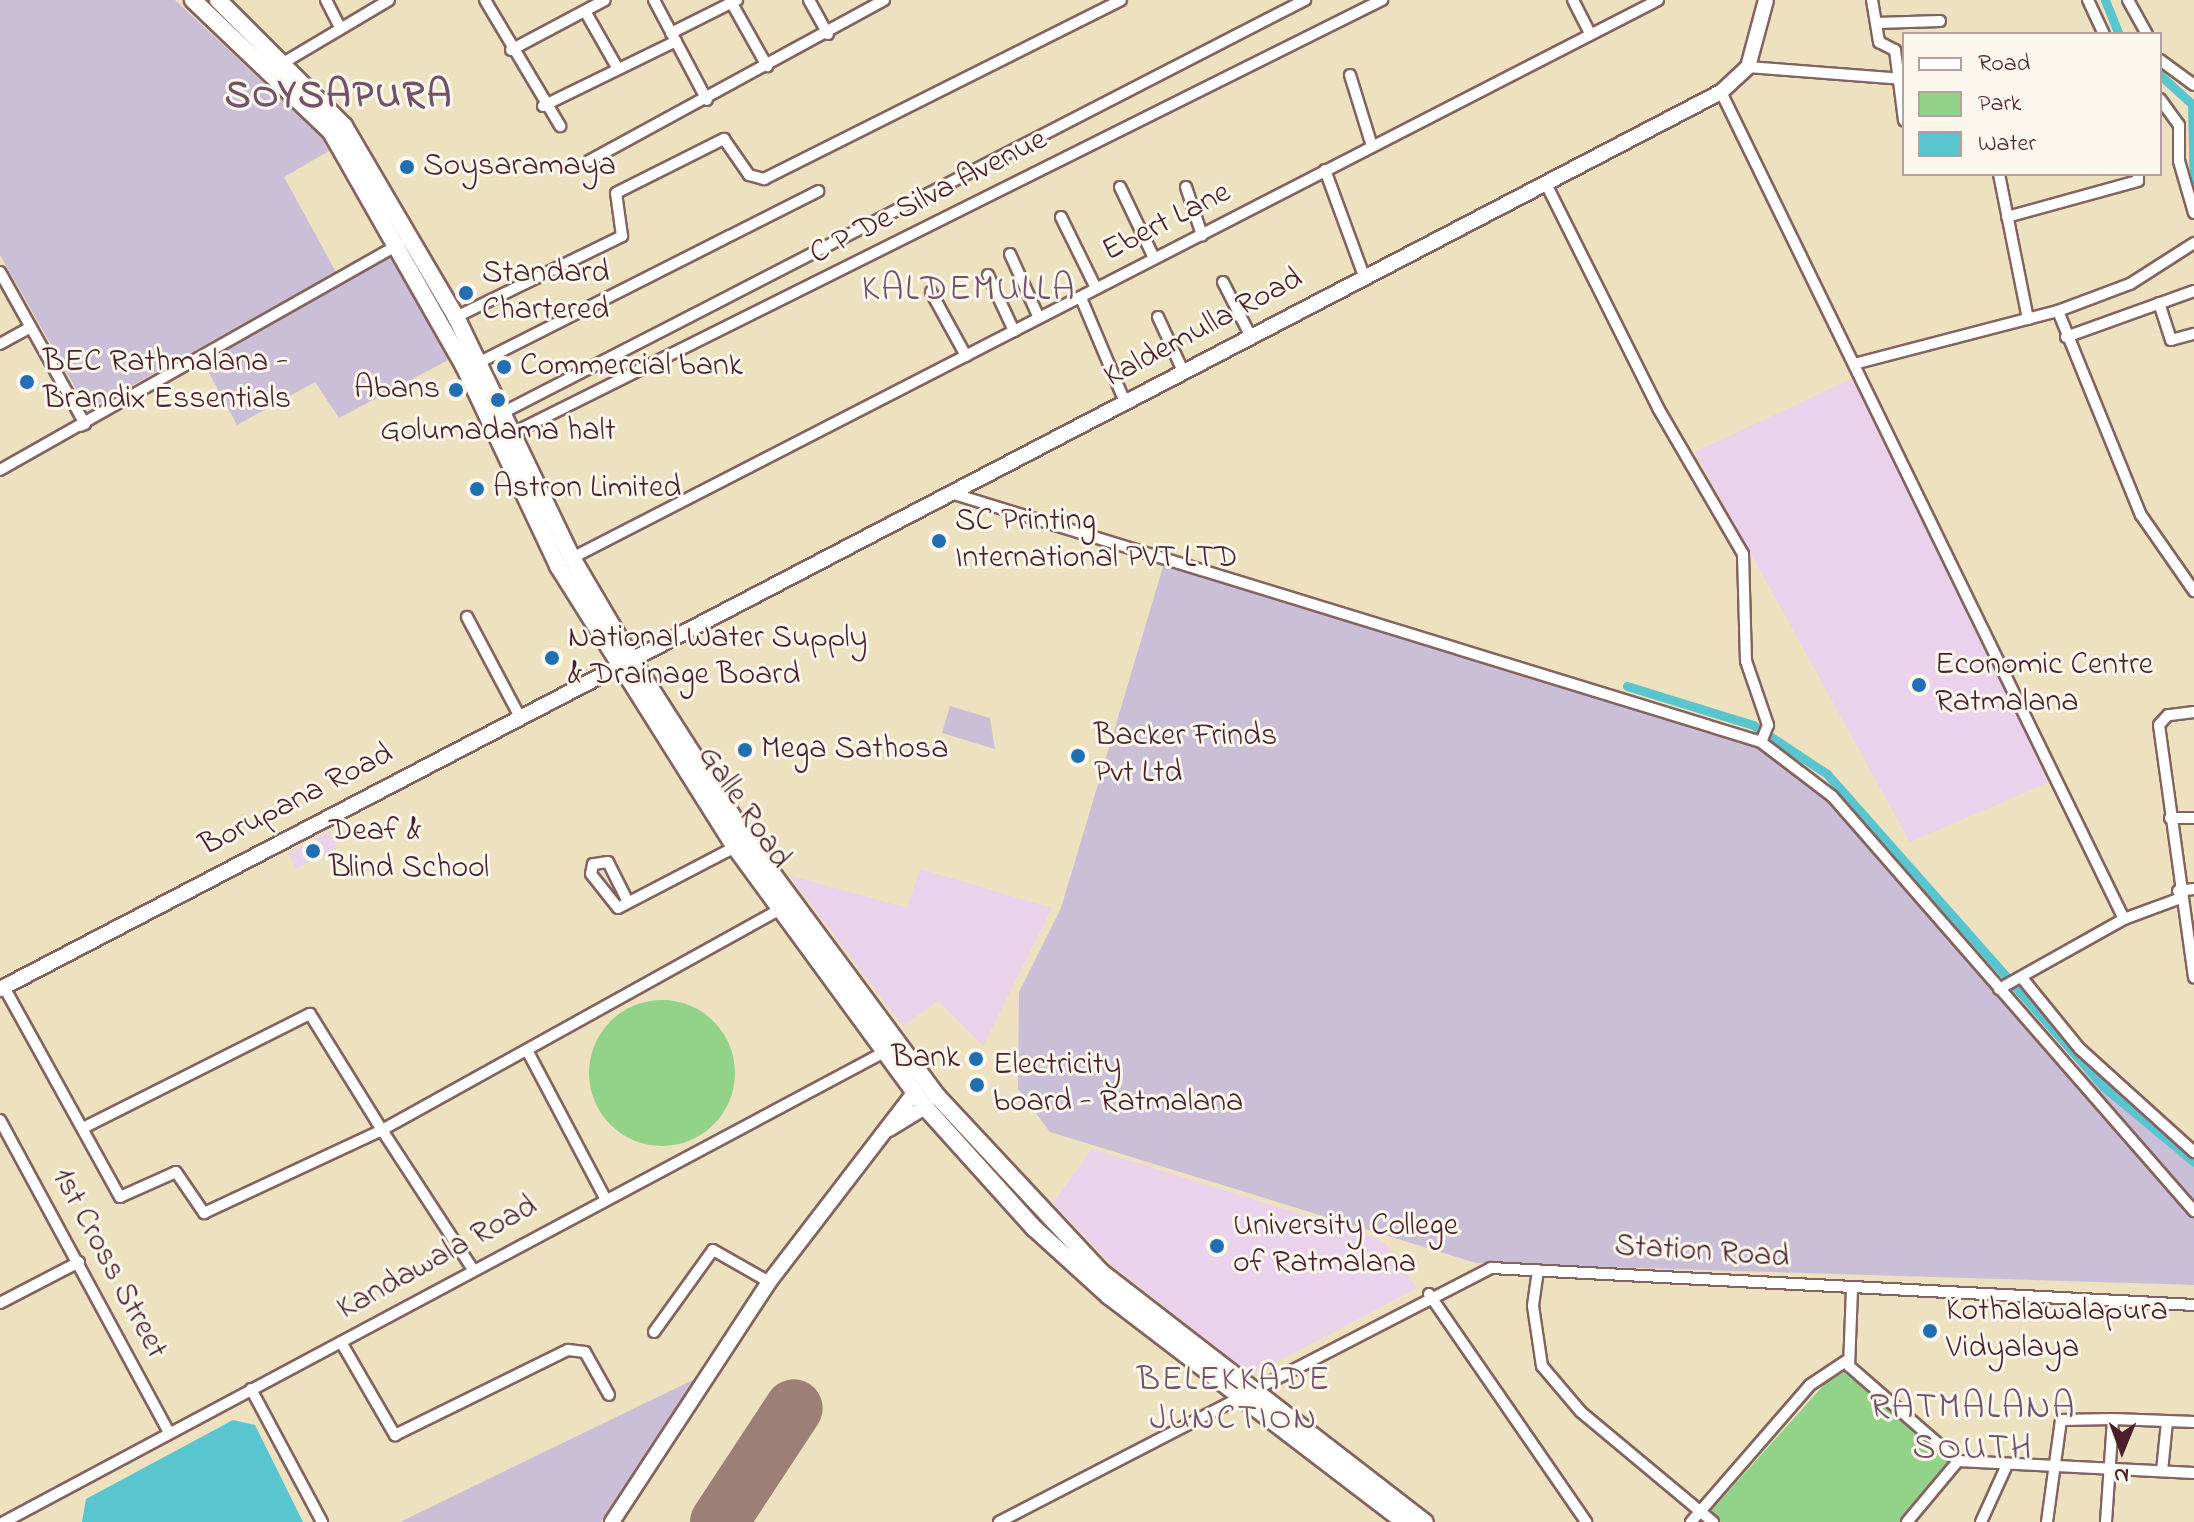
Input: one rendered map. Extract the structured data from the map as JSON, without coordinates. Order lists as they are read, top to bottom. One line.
{"streets":{"highway":["Galle Road"],"main road":["Kaldemulla Road","Borupana Road"],"street":["C P De Silva Avenue","Ebert Lane","Station Road","Kandawala Road","1st Cross Street"]},"crossings":[["C P De Silva Avenue","Galle Road"],["Ebert Lane","Galle Road"],["Kaldemulla Road","Borupana Road"],["Kaldemulla Road","Galle Road"],["Borupana Road","Galle Road"],["Galle Road","Station Road"],["Galle Road","Kandawala Road"],["Kandawala Road","1st Cross Street"]],"districts":["SOYSAPURA","KALDEMULLA","BELEKKADE JUNCTION","RATMALANA SOUTH"],"places":["Soysaramaya","Standard Chartered","Commercial bank","BEC Rathmalana - Brandix Essentials","Abans","Golumadama halt","Astron Limited","SC Printing International PVT LTD","National Water Supply & Drainage Board","Economic Centre Ratmalana","Mega Sathosa","Backer Frinds Pvt Ltd","Deaf & Blind School","Bank","Electricity board - Ratmalana","University College of Ratmalana","Kothalawalapura Vidyalaya"],"legend":["Road","Park","Water"],"north":"bottom"}
